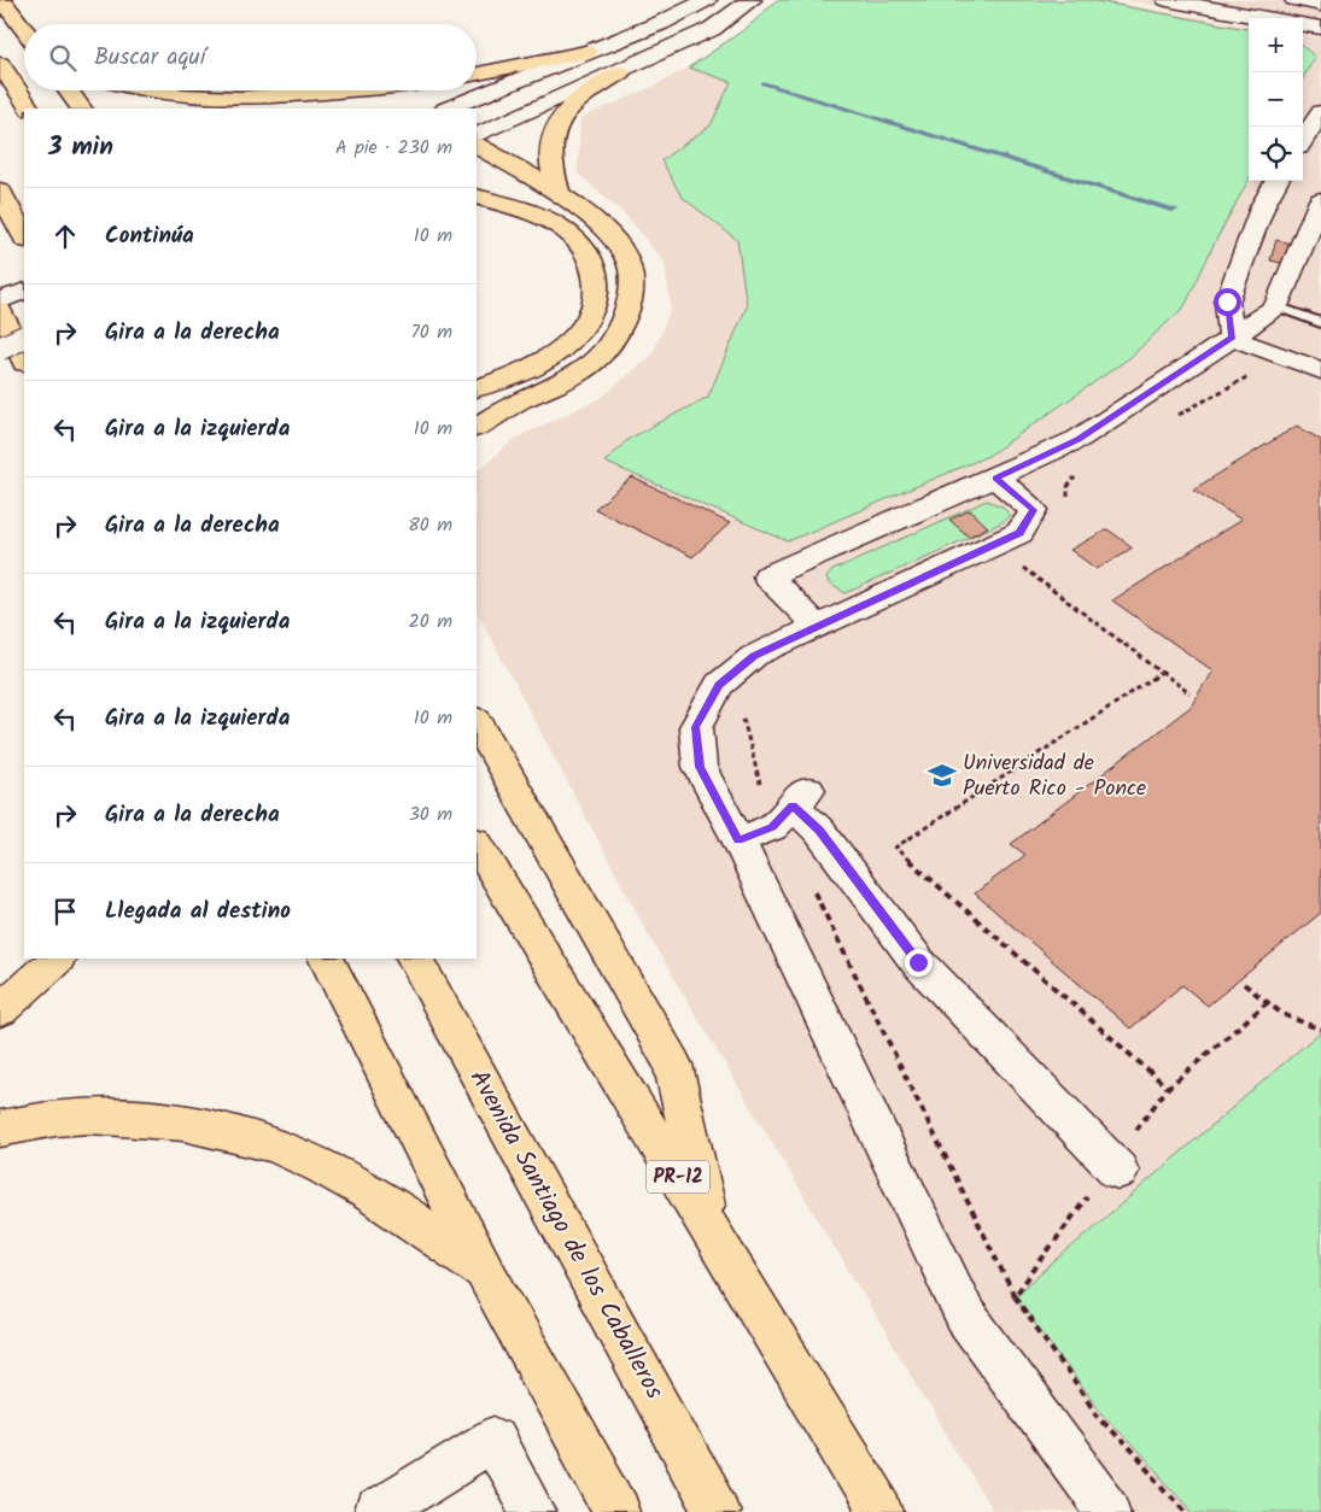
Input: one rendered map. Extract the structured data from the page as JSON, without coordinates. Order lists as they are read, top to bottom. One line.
{"streets":{"highway":["PR-12","Avenida Santiago de los Caballeros"]},"places":{"school or university":["Universidad de Puerto Rico - Ponce"]},"page":{"map_buttons":["+","−"],"search":"Buscar aquí","heading":["3 min","A pie · 230 m"],"list":[["Continúa","10 m"],["Gira a la derecha","70 m"],["Gira a la izquierda","10 m"],["Gira a la derecha","80 m"],["Gira a la izquierda","20 m"],["Gira a la izquierda","10 m"],["Gira a la derecha","30 m"],"Llegada al destino"]}}
